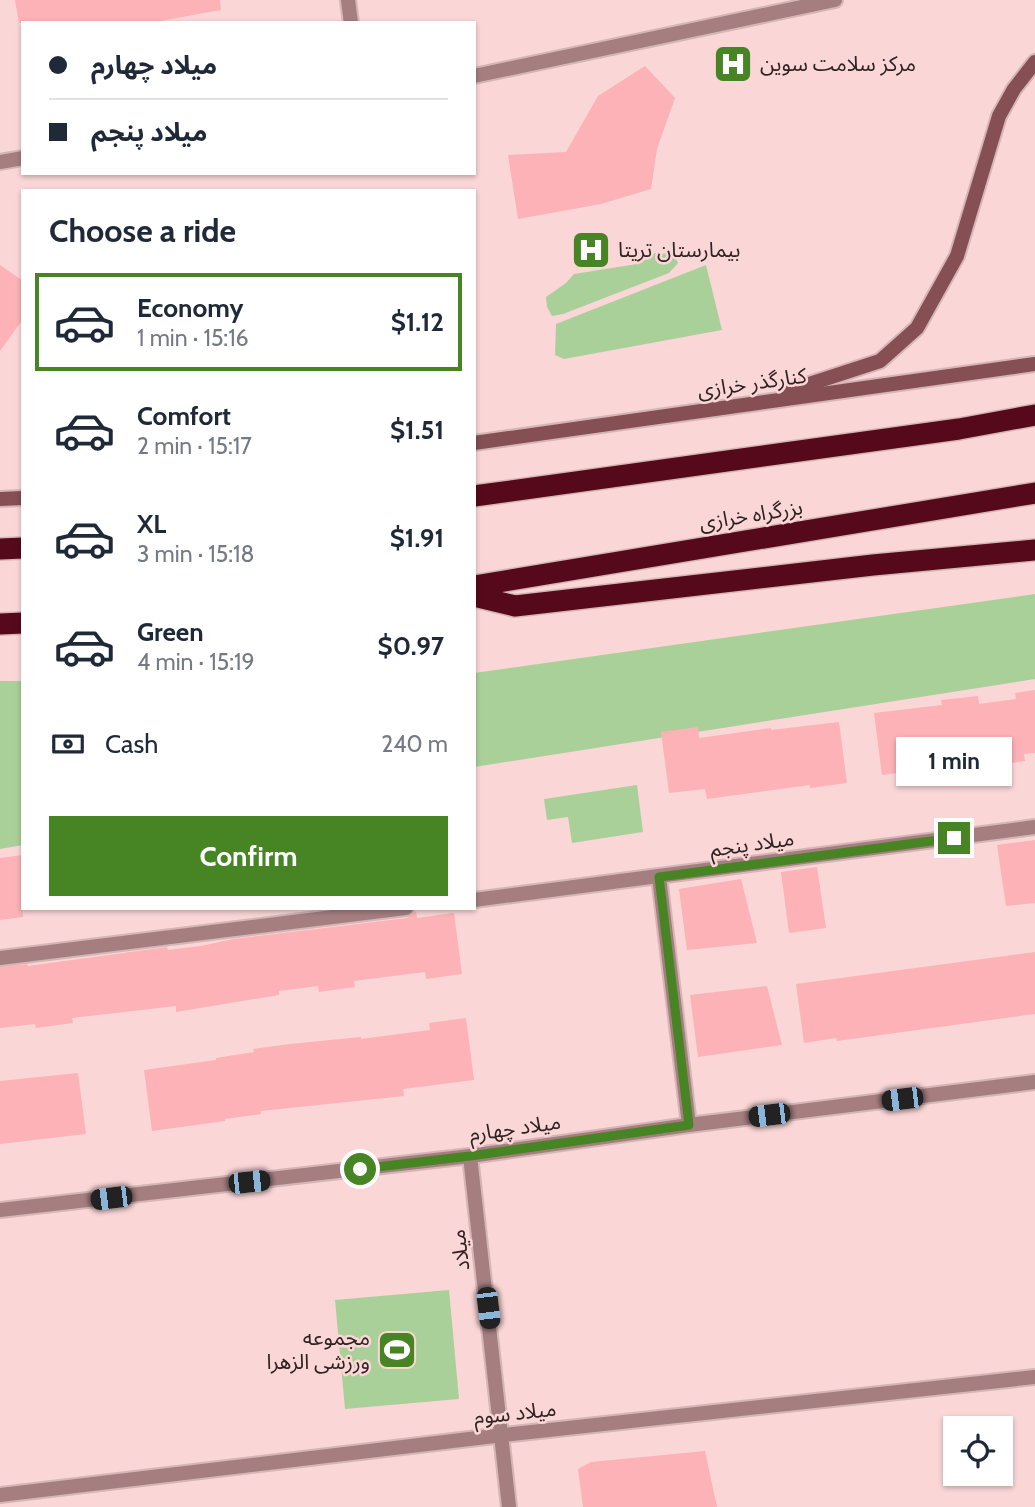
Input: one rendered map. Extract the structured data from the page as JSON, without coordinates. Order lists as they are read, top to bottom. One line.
{"streets":{"highway":["بزرگراه خرازی"],"street":["کنارگذر خرازی","میلاد پنجم","میلاد چهارم","میلاد","میلاد سوم"]},"crossings":[["میلاد چهارم","میلاد"],["میلاد","میلاد سوم"]],"places":{"hospital":["مرکز سلامت سوین","بیمارستان تریتا"],"sports":["مجموعه ورزشی الزهرا"]},"page":{"banner":["میلاد چهارم","میلاد پنجم"],"heading":"Choose a ride","list":[{"name":"Economy","note":"1 min · 15:16","value":"$1.12"},{"name":"Comfort","note":"2 min · 15:17","value":"$1.51"},{"name":"XL","note":"3 min · 15:18","value":"$1.91"},{"name":"Green","note":"4 min · 15:19","value":"$0.97"}],"pay":["Cash","240 m"],"bubble":"1 min","buttons":"Confirm"}}
